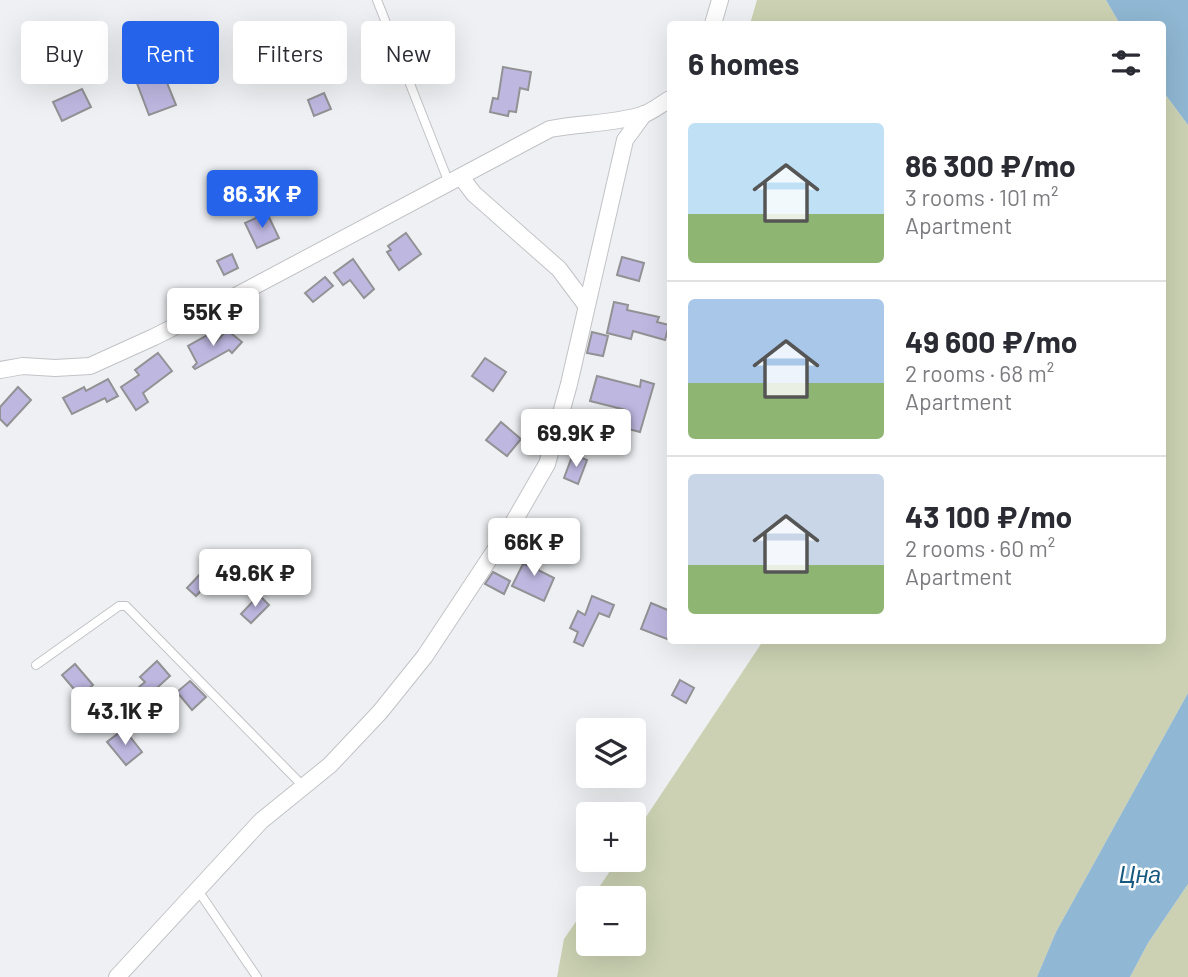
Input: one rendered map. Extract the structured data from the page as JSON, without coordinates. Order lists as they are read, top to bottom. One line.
{"water":["Цна"],"page":{"chip":["Buy","Rent","Filters","New"],"heading":"6 homes","list":[{"name":"86 300 ₽/mo","note":"3 rooms · 101 m² · Apartment"},{"name":"49 600 ₽/mo","note":"2 rooms · 68 m² · Apartment"},{"name":"43 100 ₽/mo","note":"2 rooms · 60 m² · Apartment"}],"price":["86.3K ₽","55K ₽","69.9K ₽","66K ₽","49.6K ₽","43.1K ₽"],"map_buttons":["+","−"]}}
